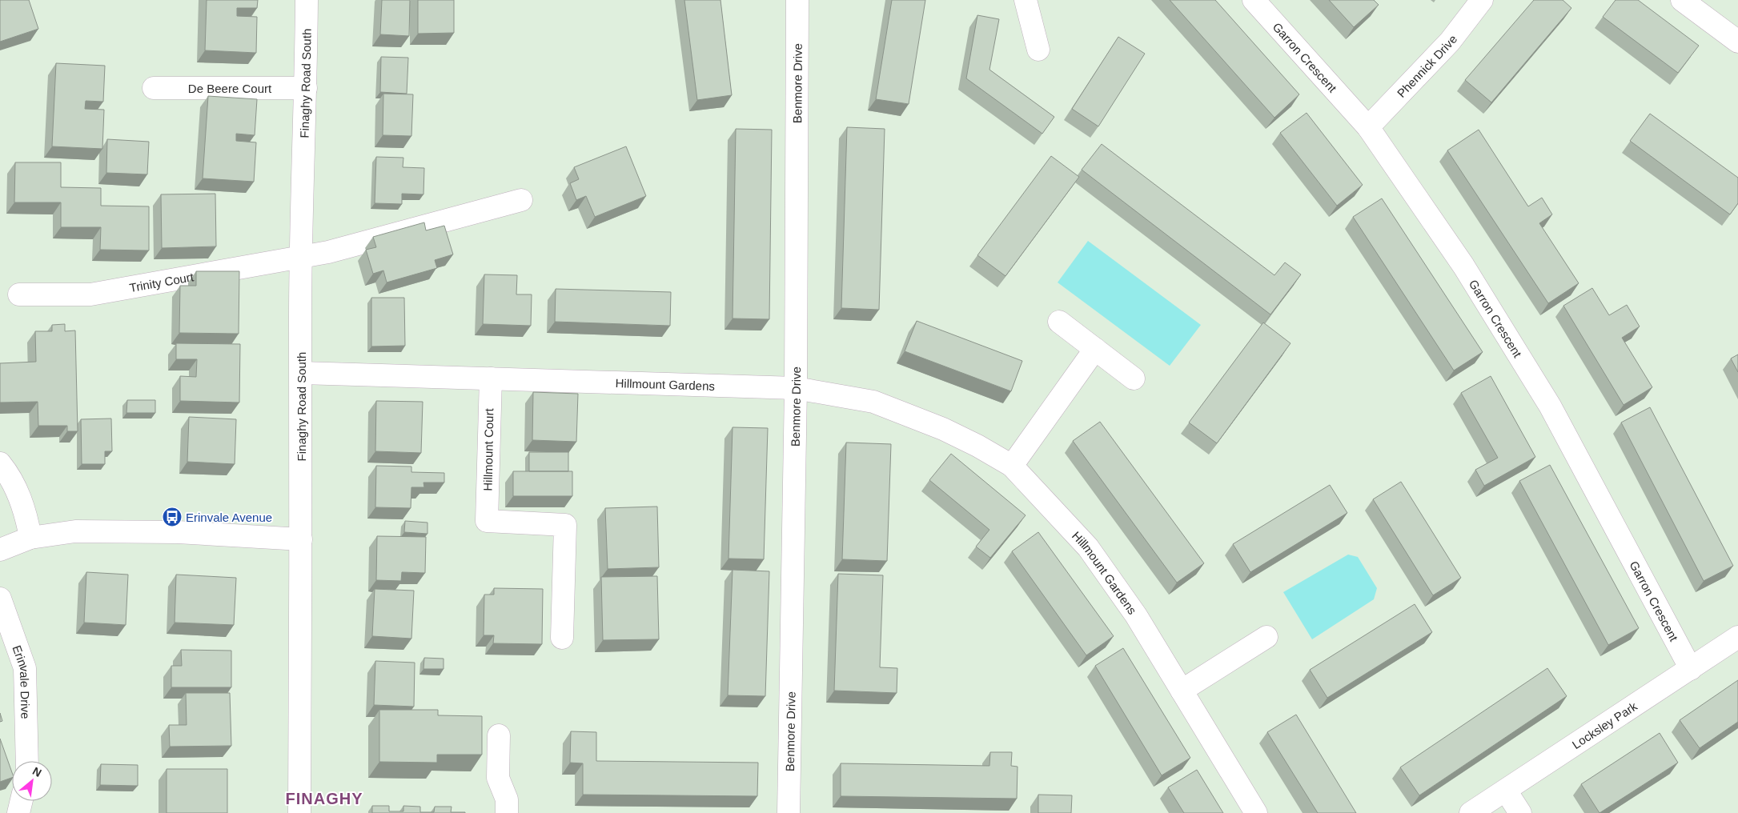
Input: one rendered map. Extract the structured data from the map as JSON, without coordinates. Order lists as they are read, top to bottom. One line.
{"streets":{"street":["Garron Crescent","Phennick Drive","Finaghy Road South","Benmore Drive","De Beere Court","Trinity Court","Hillmount Gardens","Hillmount Court","Erinvale Drive","Locksley Park"]},"crossings":[["Garron Crescent","Phennick Drive"],["Garron Crescent","Locksley Park"],["Finaghy Road South","De Beere Court"],["Finaghy Road South","Trinity Court"],["Finaghy Road South","Hillmount Gardens"],["Benmore Drive","Hillmount Gardens"],["Hillmount Gardens","Hillmount Court"]],"districts":["FINAGHY"],"places":{"bus stop":["Erinvale Avenue"]},"north":"top right"}
